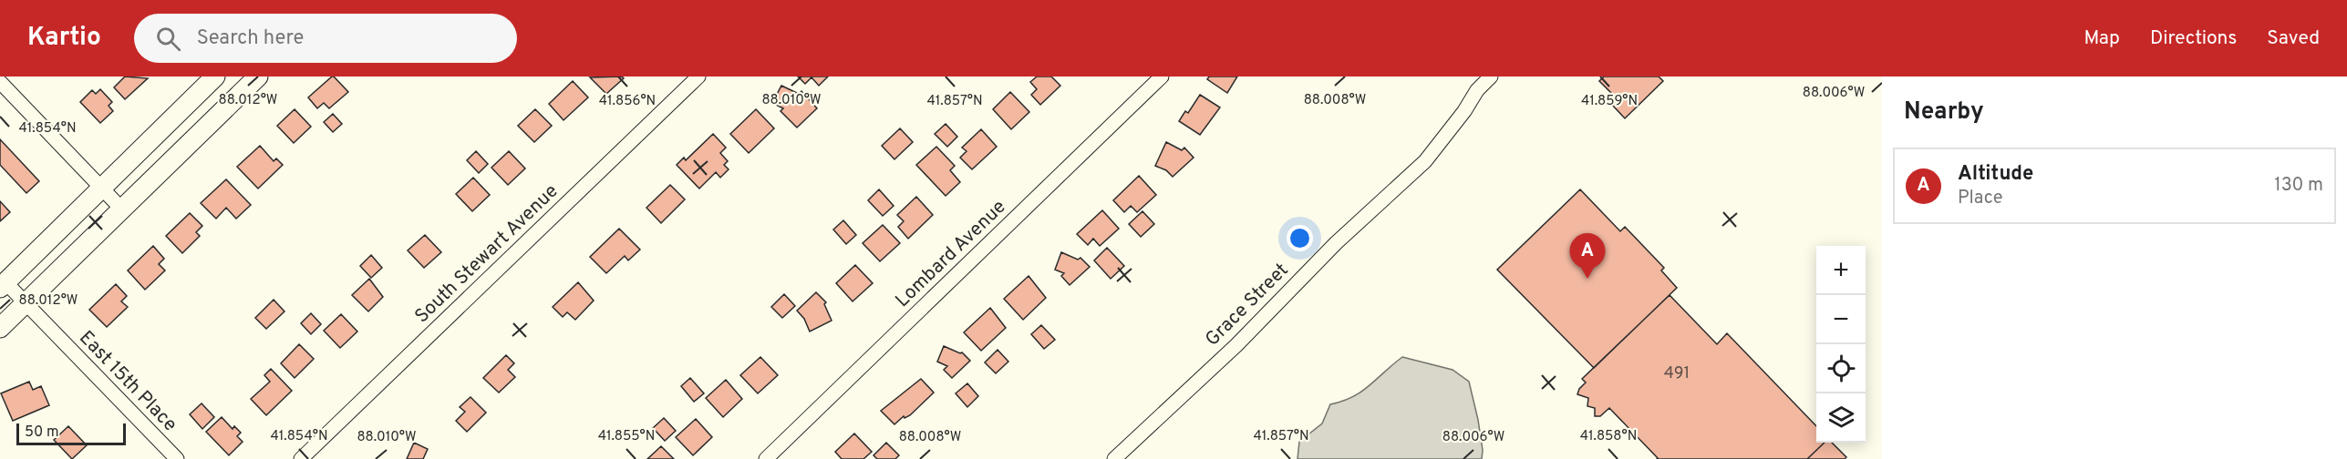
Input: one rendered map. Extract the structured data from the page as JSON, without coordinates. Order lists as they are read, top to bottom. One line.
{"streets":{"street":["South Stewart Avenue","Lombard Avenue","Grace Street","East 15th Place"]},"house_numbers":["491"],"scale_bar":"50 m","page":{"header":"Kartio","search":"Search here","nav":["Map","Directions","Saved"],"heading":"Nearby","list":[{"mark":"A","name":"Altitude","note":"Place","value":"130 m"}],"pins":"A","map_buttons":["+","−"],"scale":"50 m"},"coordinates":["88.006°W","88.010°W","88.008°W","88.012°W","41.857°N","41.859°N","41.856°N","41.854°N","41.855°N","41.858°N"]}
